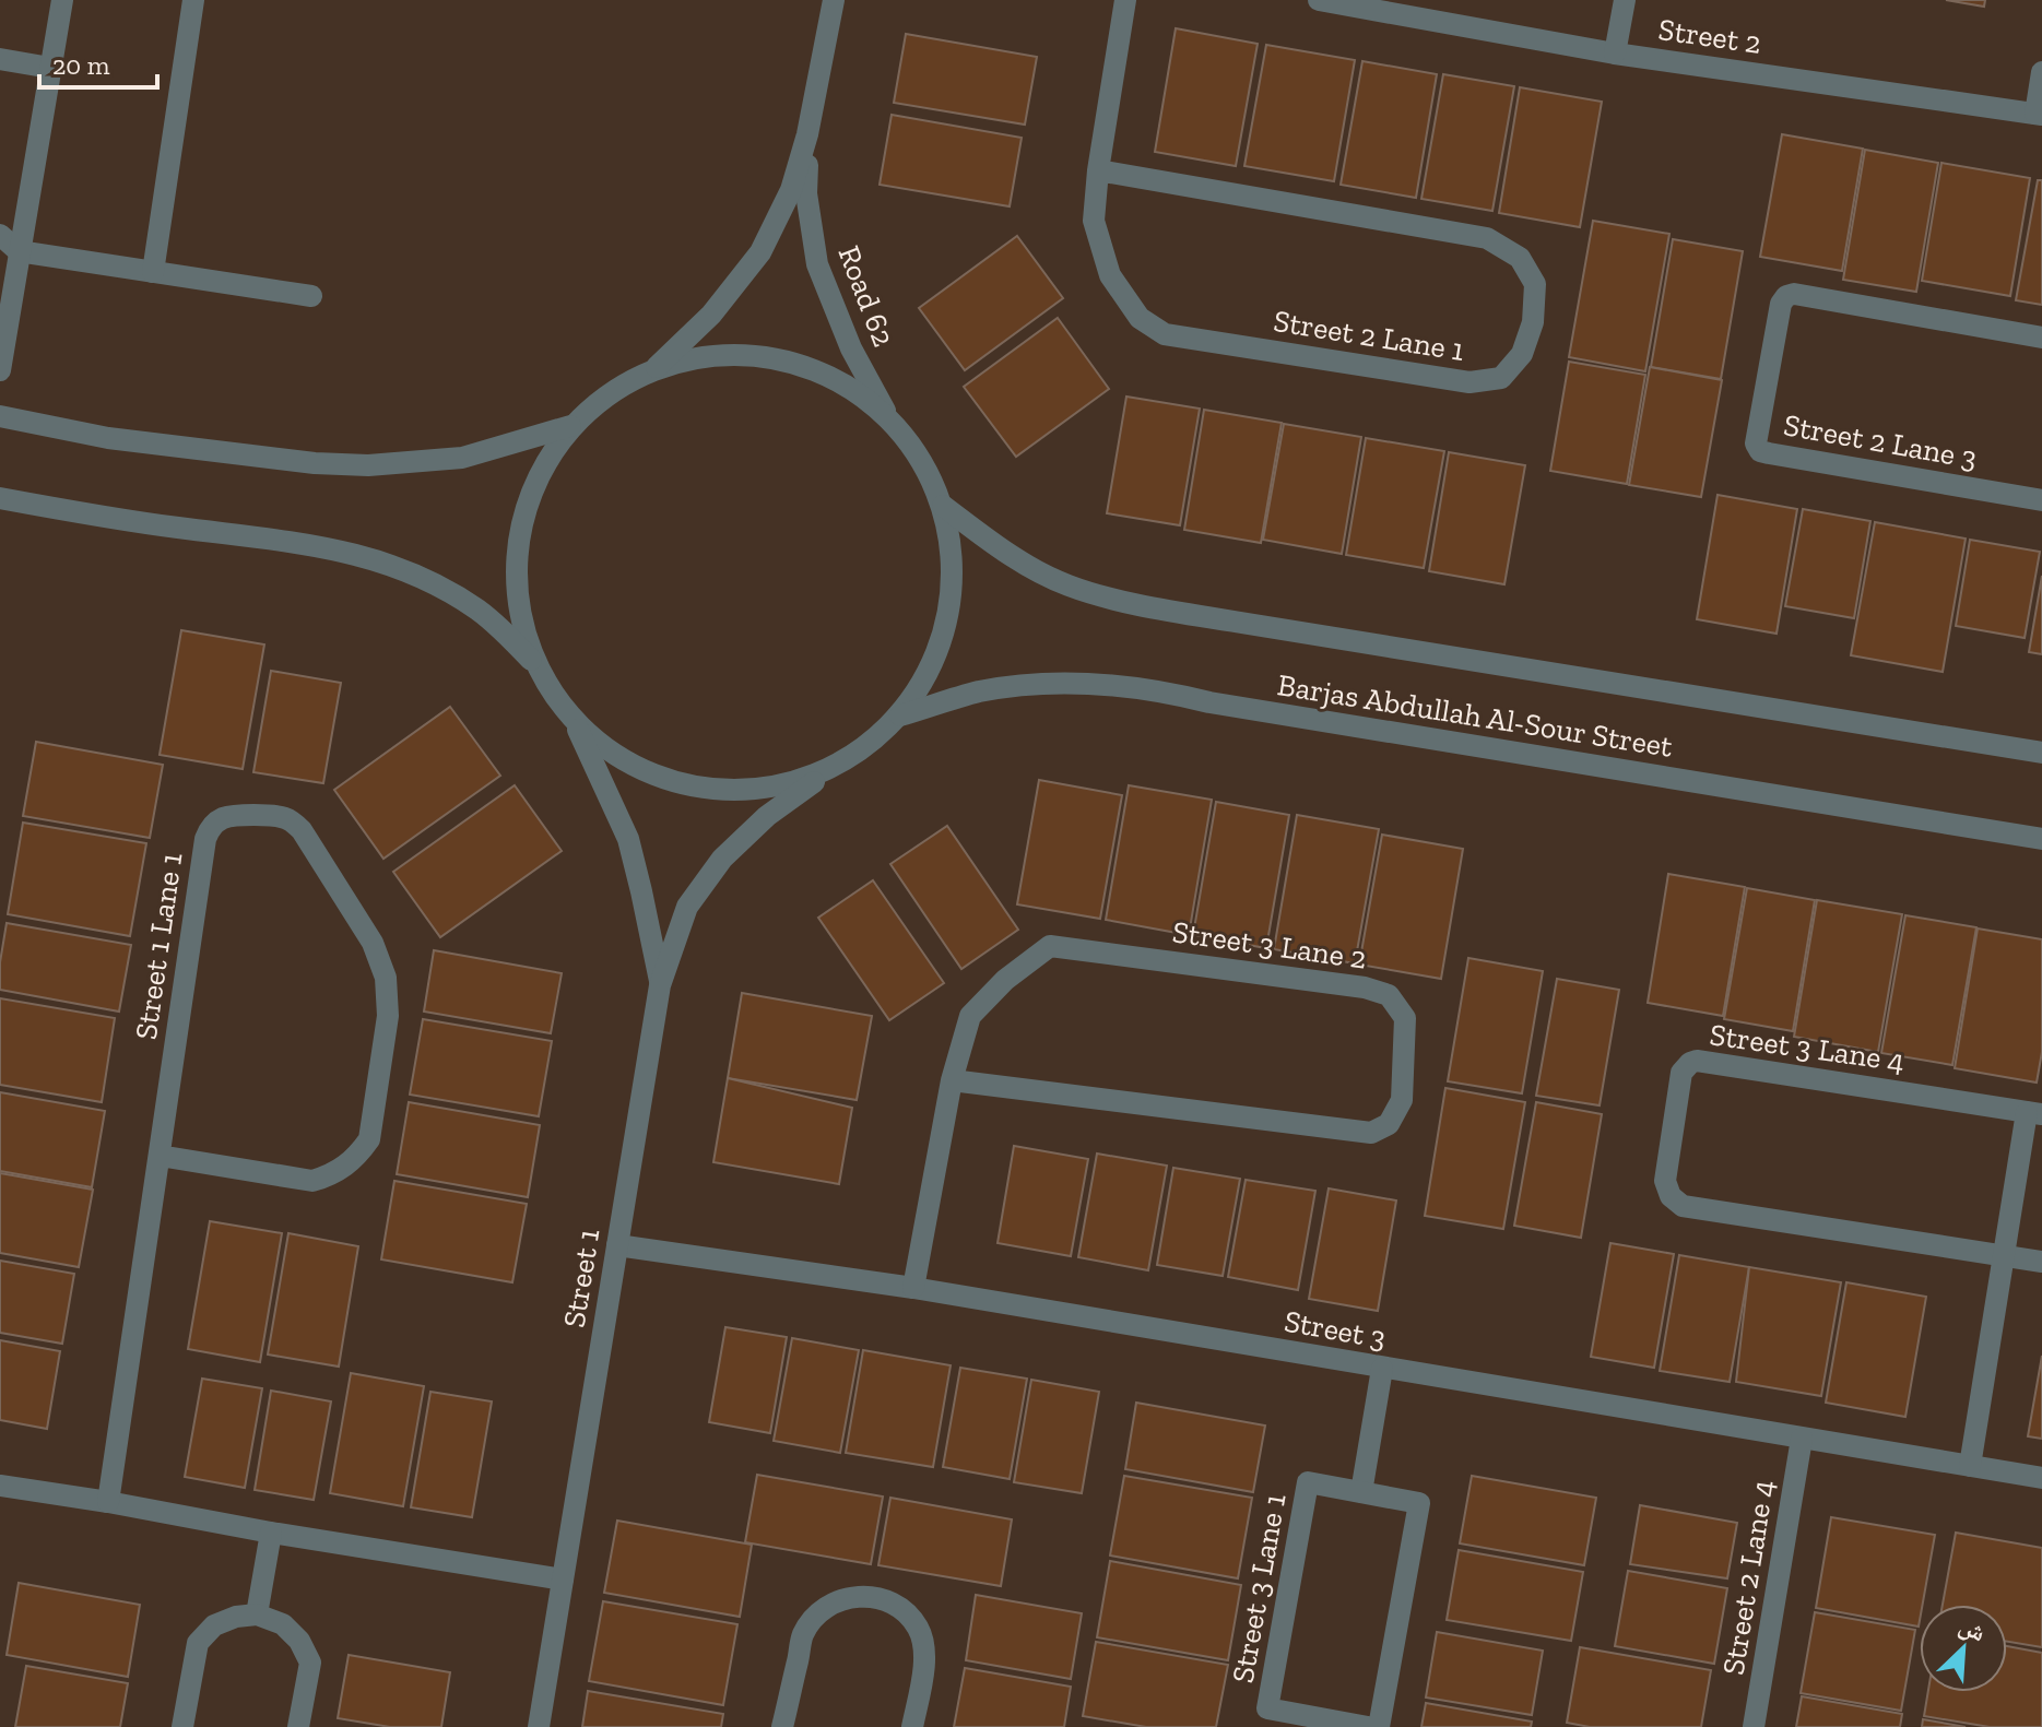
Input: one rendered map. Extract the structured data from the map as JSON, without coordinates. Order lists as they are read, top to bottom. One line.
{"streets":{"street":["Street 2","Road 62","Street 2 Lane 1","Street 2 Lane 3","Barjas Abdullah Al-Sour Street","Street 3 Lane 2","Street 1 Lane 1","Street 3 Lane 4","Street 1","Street 3","Street 2 Lane 4","Street 3 Lane 1"]},"crossings":[["Street 3 Lane 2","Street 3"],["Street 3 Lane 4","Street 3"],["Street 1","Street 3"],["Street 3","Street 2 Lane 4"]],"scale_bar":"20 m","north":"top right"}
